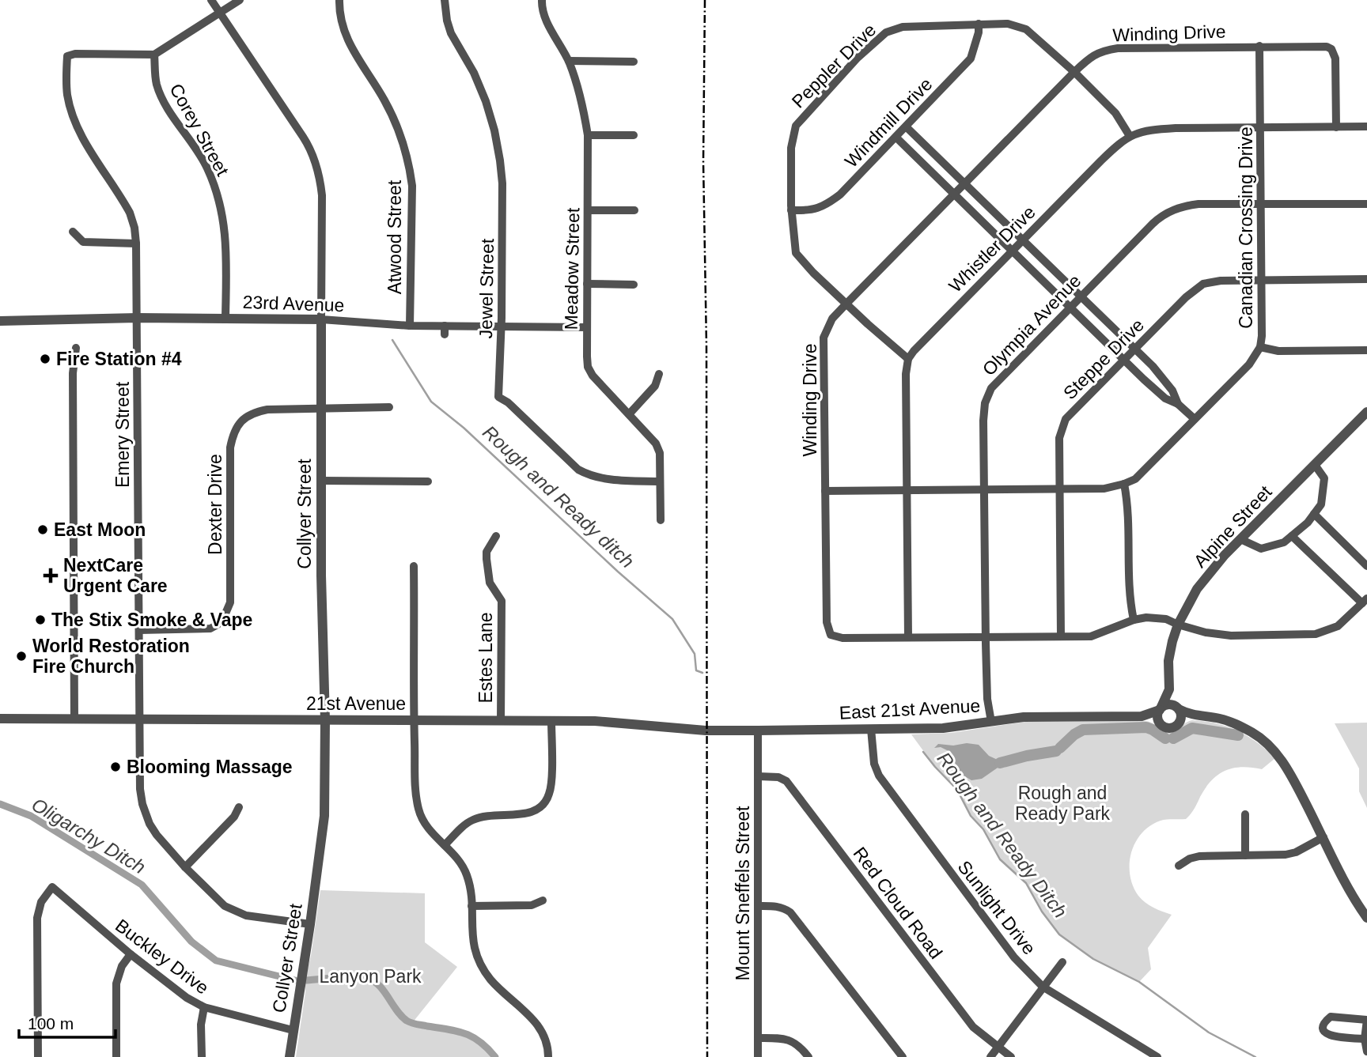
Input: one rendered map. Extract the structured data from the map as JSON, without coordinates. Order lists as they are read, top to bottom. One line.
{"streets":{"street":["Winding Drive","Peppler Drive","Windmill Drive","Corey Street","Canadian Crossing Drive","Atwood Street","Whistler Drive","Meadow Street","Jewel Street","23rd Avenue","Olympia Avenue","Steppe Drive","Emery Street","Dexter Drive","Collyer Street","Alpine Street","Estes Lane","21st Avenue","East 21st Avenue","Mount Sneffels Street","Red Cloud Road","Sunlight Drive","Buckley Drive"]},"crossings":[["Winding Drive","Peppler Drive"],["Winding Drive","Canadian Crossing Drive"],["Winding Drive","Whistler Drive"],["Winding Drive","Olympia Avenue"],["Winding Drive","Steppe Drive"],["Winding Drive","Alpine Street"],["Peppler Drive","Windmill Drive"],["Peppler Drive","Whistler Drive"],["Corey Street","23rd Avenue"],["Corey Street","Emery Street"],["Canadian Crossing Drive","Whistler Drive"],["Canadian Crossing Drive","Olympia Avenue"],["Canadian Crossing Drive","Steppe Drive"],["Atwood Street","23rd Avenue"],["Meadow Street","Jewel Street"],["Meadow Street","23rd Avenue"],["Jewel Street","23rd Avenue"],["23rd Avenue","Emery Street"],["23rd Avenue","Collyer Street"],["Olympia Avenue","East 21st Avenue"],["Emery Street","Dexter Drive"],["Emery Street","Collyer Street"],["Emery Street","21st Avenue"],["Dexter Drive","Collyer Street"],["Collyer Street","21st Avenue"],["Collyer Street","Buckley Drive"],["Alpine Street","East 21st Avenue"],["Estes Lane","21st Avenue"],["21st Avenue","East 21st Avenue"],["East 21st Avenue","Mount Sneffels Street"],["East 21st Avenue","Sunlight Drive"],["Mount Sneffels Street","Red Cloud Road"]],"water":["Rough and Ready ditch","Rough and Ready Ditch","Oligarchy Ditch"],"parks":["Rough and Ready Park","Lanyon Park"],"places":{"other":["Fire Station #4","East Moon","The Stix Smoke & Vape","World Restoration Fire Church","Blooming Massage"],"health":["NextCare Urgent Care"]},"scale_bar":"100 m"}
